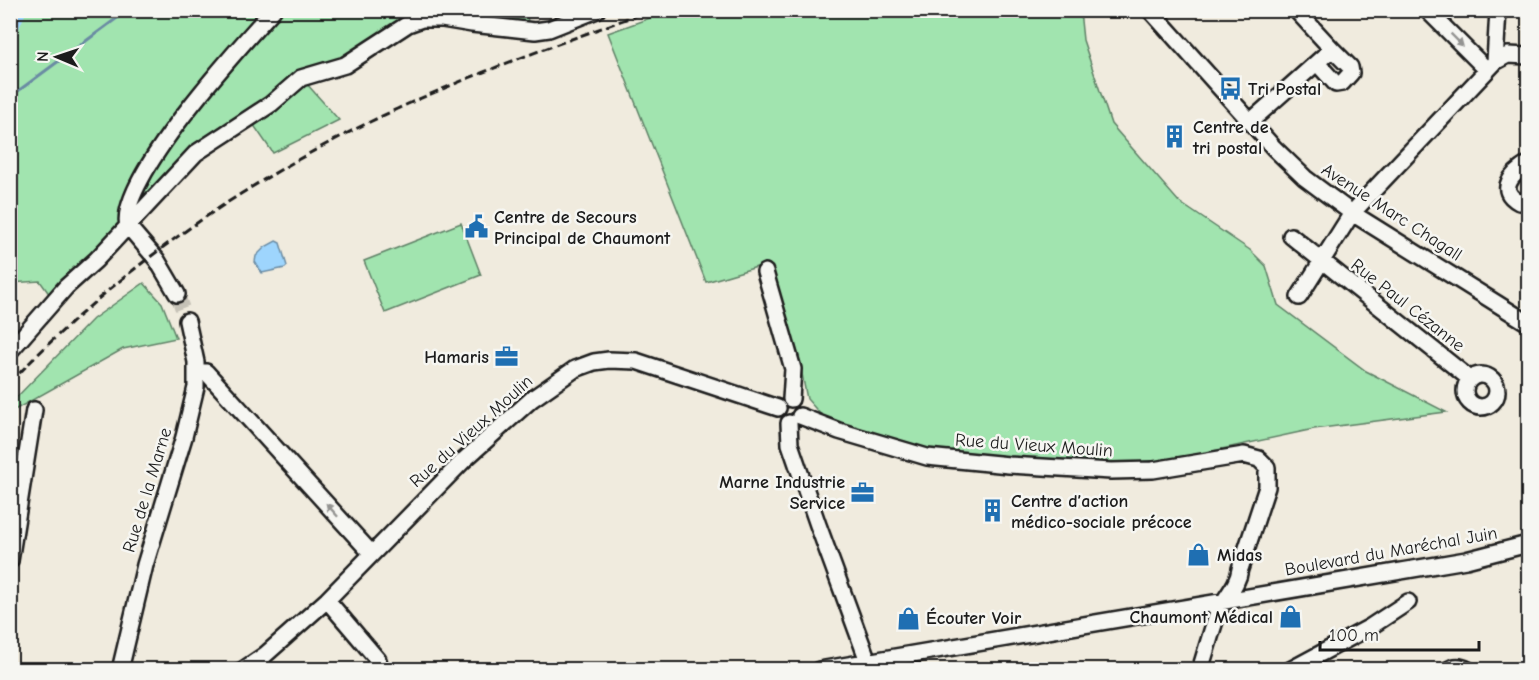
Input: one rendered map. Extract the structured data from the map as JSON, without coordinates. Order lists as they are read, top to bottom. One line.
{"streets":{"street":["Avenue Marc Chagall","Rue Paul Cézanne","Rue du Vieux Moulin","Rue de la Marne","Boulevard du Maréchal Juin"]},"crossings":[["Rue du Vieux Moulin","Boulevard du Maréchal Juin"]],"places":{"bus stop":["Tri Postal"],"building":["Centre de tri postal","Centre d’action médico-sociale précoce"],"public building":["Centre de Secours Principal de Chaumont"],"office":["Hamaris","Marne Industrie Service"],"shop":["Midas","Chaumont Médical","Écouter Voir"]},"scale_bar":"100 m","north":"left"}
